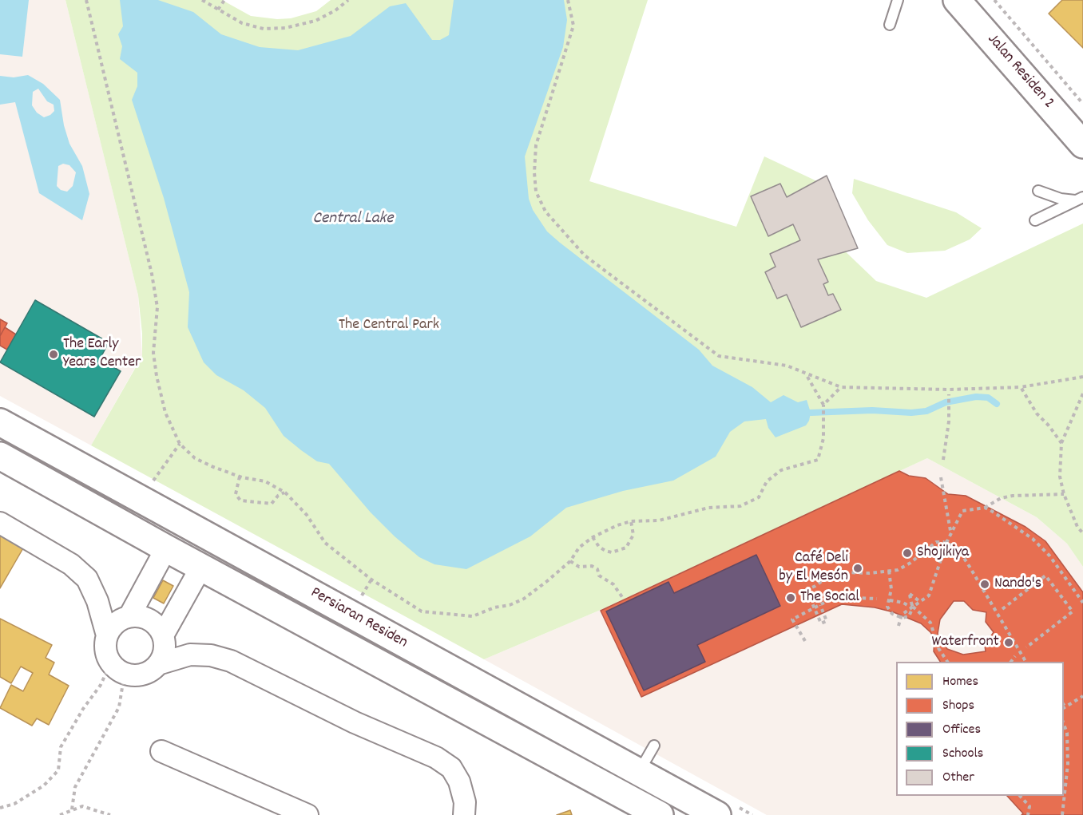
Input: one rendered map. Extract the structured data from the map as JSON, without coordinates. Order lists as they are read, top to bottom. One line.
{"streets":{"street":["Jalan Residen 2","Persiaran Residen"]},"water":["Central Lake"],"parks":["The Central Park"],"places":["The Early Years Center","Shojikiya","Café Deli by El Mesón","Nando's","The Social","Waterfront"],"legend":["Homes","Shops","Offices","Schools","Other"]}
